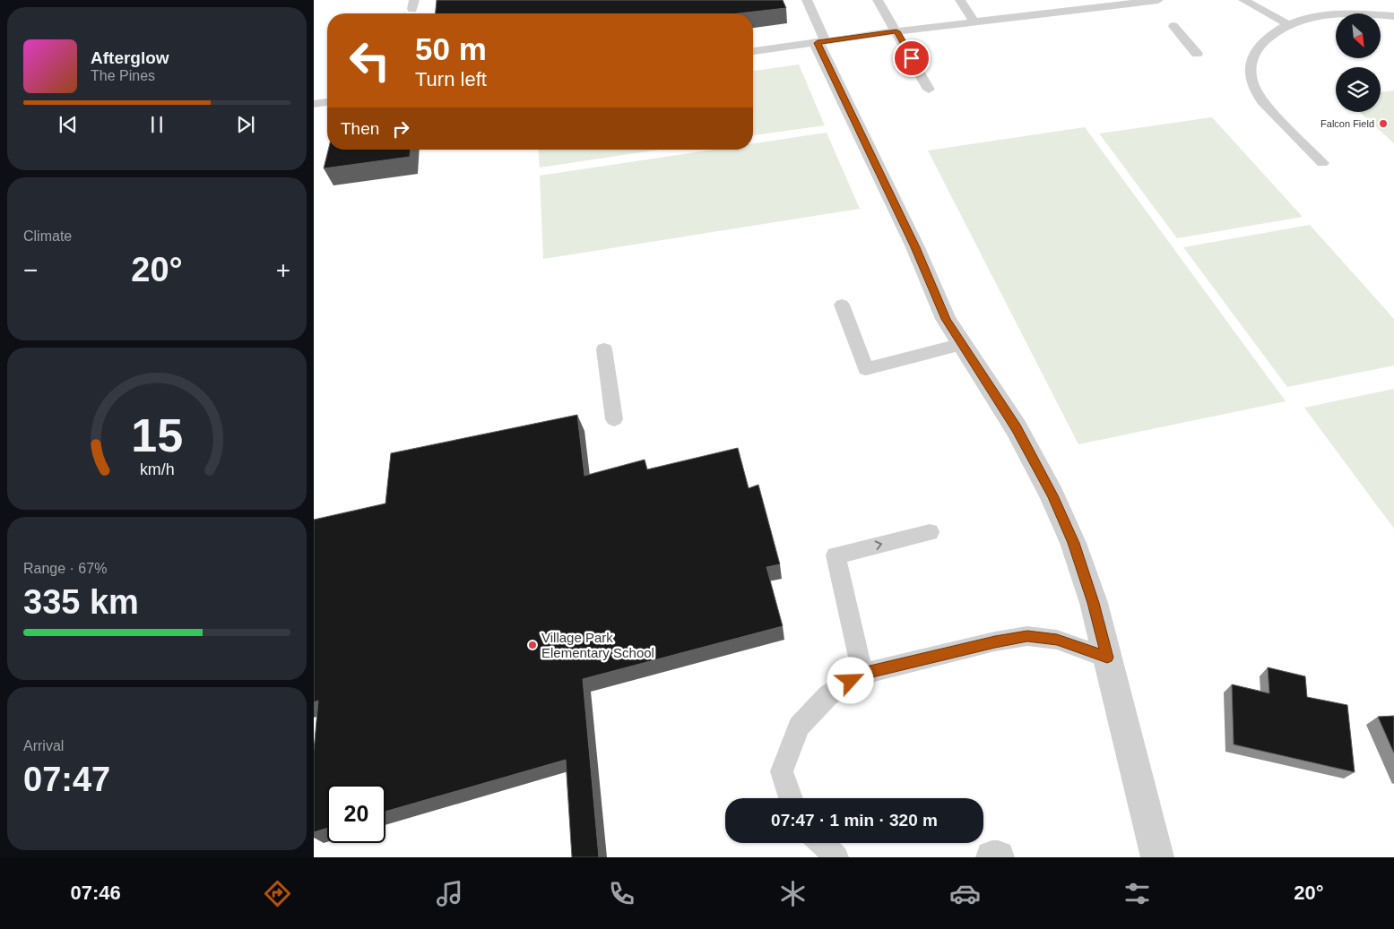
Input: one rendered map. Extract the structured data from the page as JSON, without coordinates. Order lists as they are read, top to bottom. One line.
{"places":["Falcon Field","Village Park Elementary School"],"north":"bottom right","page":{"turn":["50 m","Turn left"],"song":["Afterglow","The Pines"],"then":"Then","tile":["Climate",["Range · 67%","335 km"],["Arrival","07:47"]],"heat":["−","20°","+"],"limit":"20","trip":"07:47 · 1 min · 320 m","tabs":["07:46","20°"],"gauge":["15","km/h"]}}
